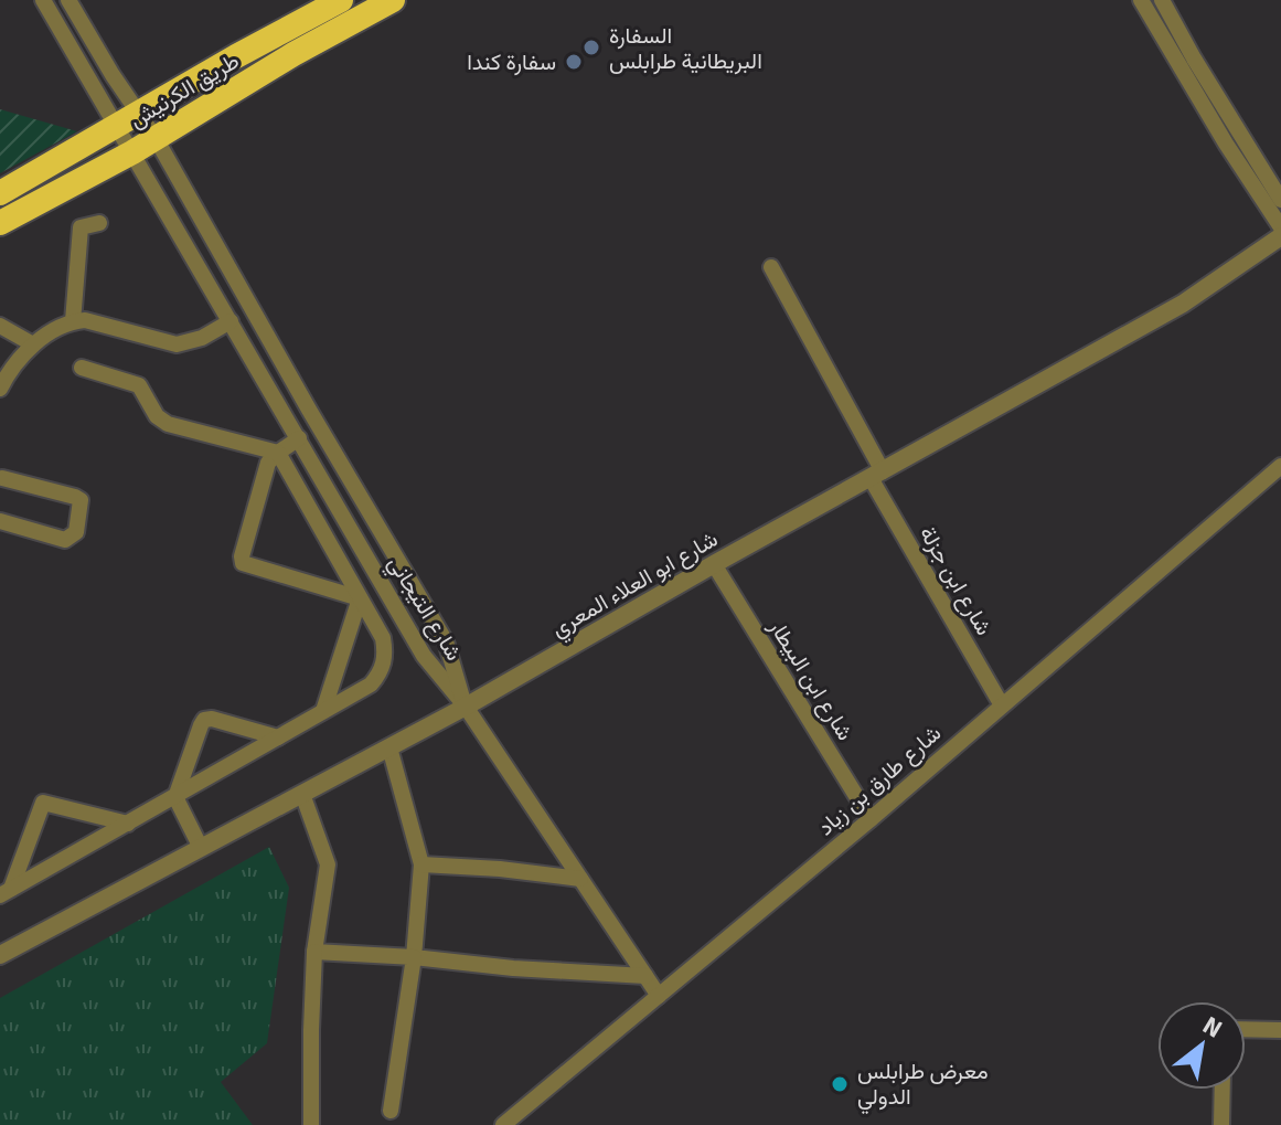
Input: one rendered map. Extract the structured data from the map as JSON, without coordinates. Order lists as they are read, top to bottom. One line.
{"streets":{"highway":["طريق الكرنيش"],"street":["شارع ابن جزلة","شارع ابو العلاء المعري","شارع التيجاني","شارع ابن البيطار","شارع طارق بن زياد"]},"crossings":[["طريق الكرنيش","شارع التيجاني"],["شارع ابن جزلة","شارع ابو العلاء المعري"],["شارع ابن جزلة","شارع طارق بن زياد"],["شارع ابو العلاء المعري","شارع التيجاني"],["شارع ابو العلاء المعري","شارع ابن البيطار"],["شارع ابن البيطار","شارع طارق بن زياد"]],"places":["السفارة البريطانية طرابلس","سفارة كندا","معرض طرابلس الدولي"],"north":"top right"}
